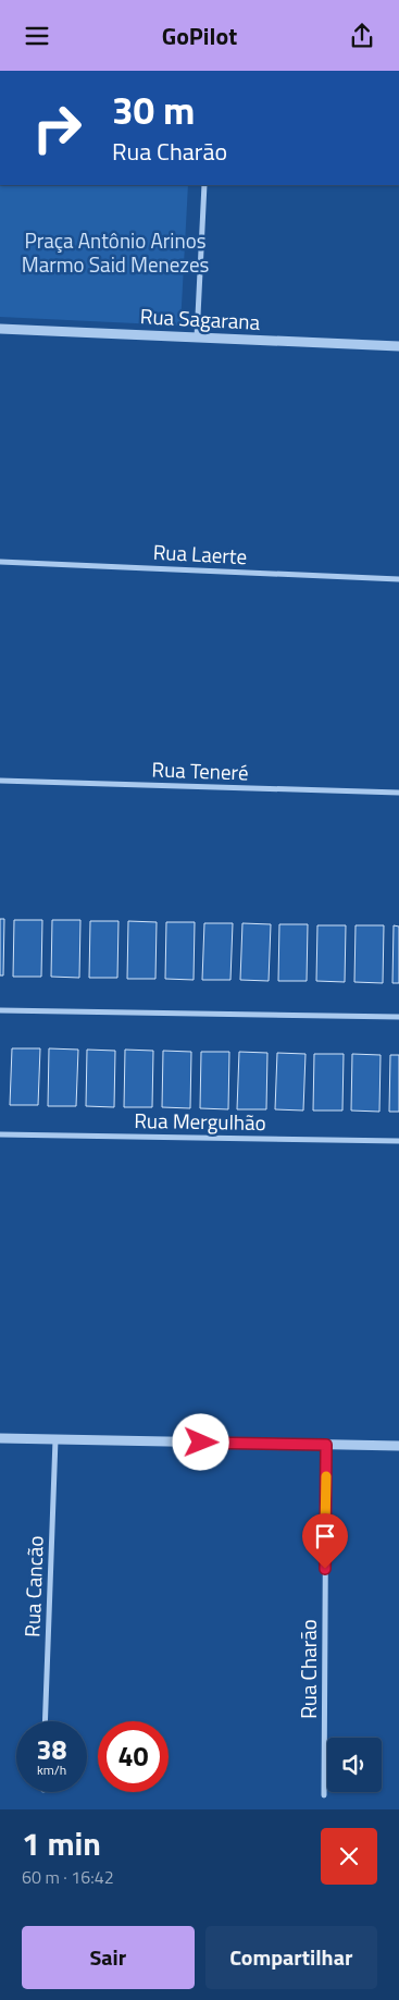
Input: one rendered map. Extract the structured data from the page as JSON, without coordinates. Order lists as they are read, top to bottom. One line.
{"streets":{"street":["Rua Sagarana","Rua Laerte","Rua Teneré","Rua Mergulhão","Rua Cancão","Rua Charão"]},"parks":["Praça Antônio Arinos Marmo Said Menezes"],"page":{"header":"GoPilot","turn":["30 m","Rua Charão"],"speed":"38 km/h","limit":"40","heading":["1 min","60 m · 16:42"],"buttons":["Sair","Compartilhar"]}}
